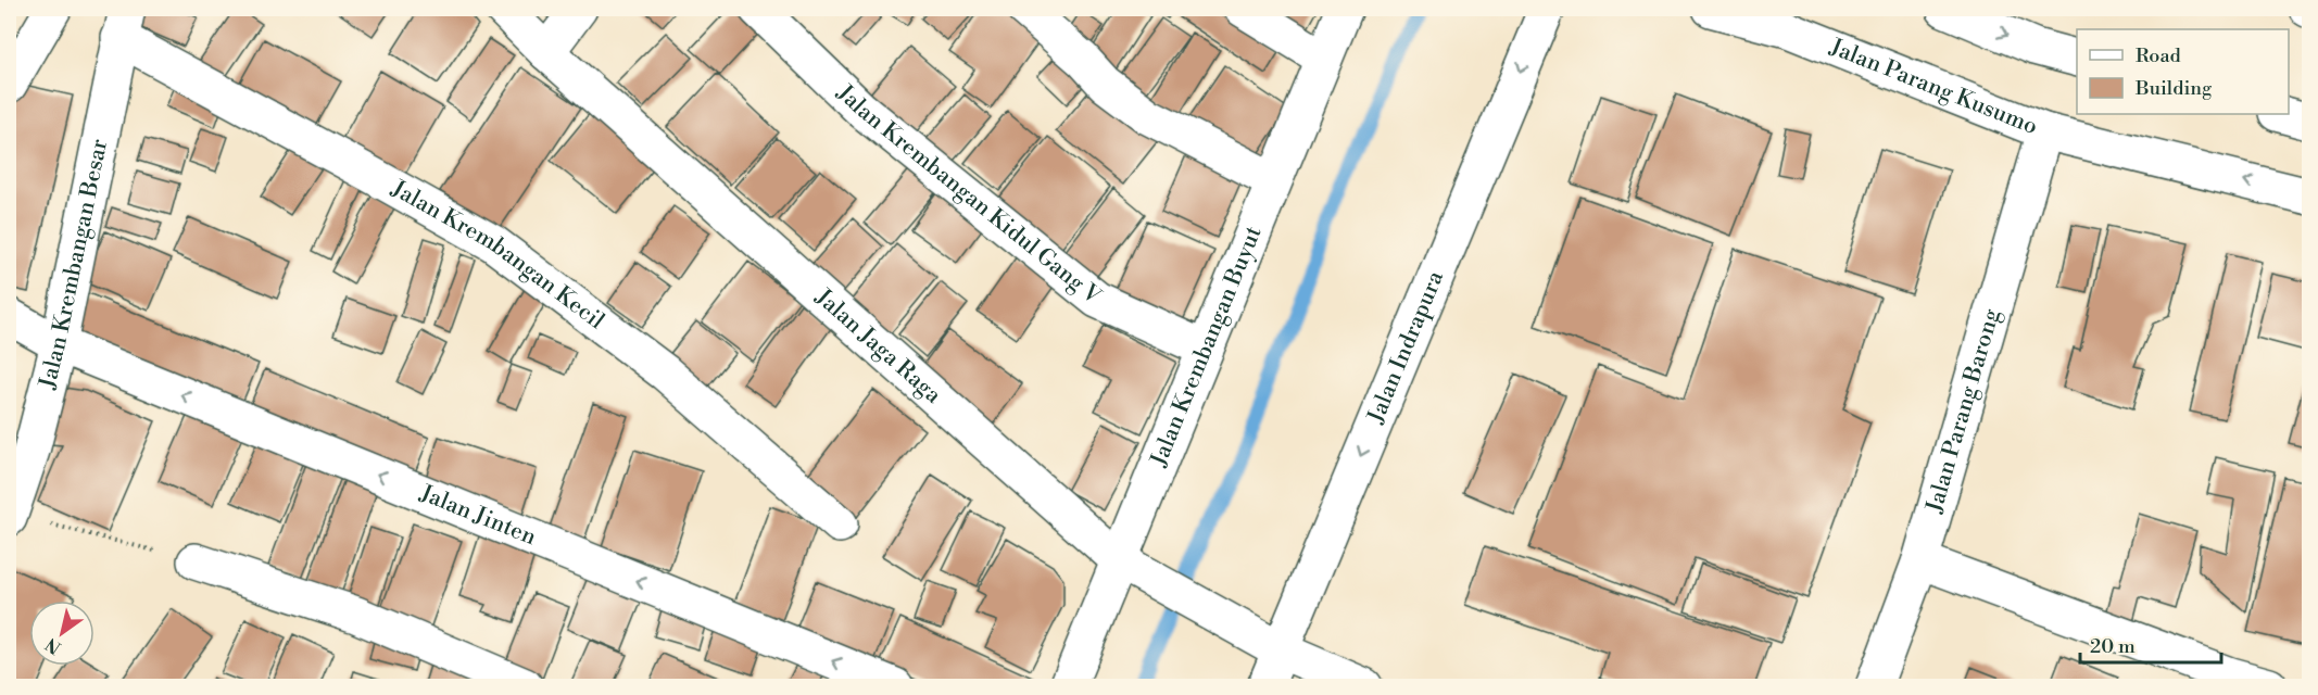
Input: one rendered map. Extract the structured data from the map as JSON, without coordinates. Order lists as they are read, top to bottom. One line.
{"streets":{"street":["Jalan Parang Kusumo","Jalan Krembangan Kidul Gang V","Jalan Krembangan Kecil","Jalan Krembangan Besar","Jalan Jaga Raga","Jalan Krembangan Buyut","Jalan Indrapura","Jalan Parang Barong","Jalan Jinten"]},"crossings":[["Jalan Parang Kusumo","Jalan Parang Barong"],["Jalan Krembangan Kidul Gang V","Jalan Krembangan Buyut"],["Jalan Krembangan Kecil","Jalan Krembangan Besar"],["Jalan Krembangan Besar","Jalan Jinten"],["Jalan Jaga Raga","Jalan Krembangan Buyut"],["Jalan Jaga Raga","Jalan Indrapura"]],"one_way":["Jalan Parang Kusumo","Jalan Indrapura"],"legend":["Road","Building"],"scale_bar":"20 m","north":"bottom left"}
